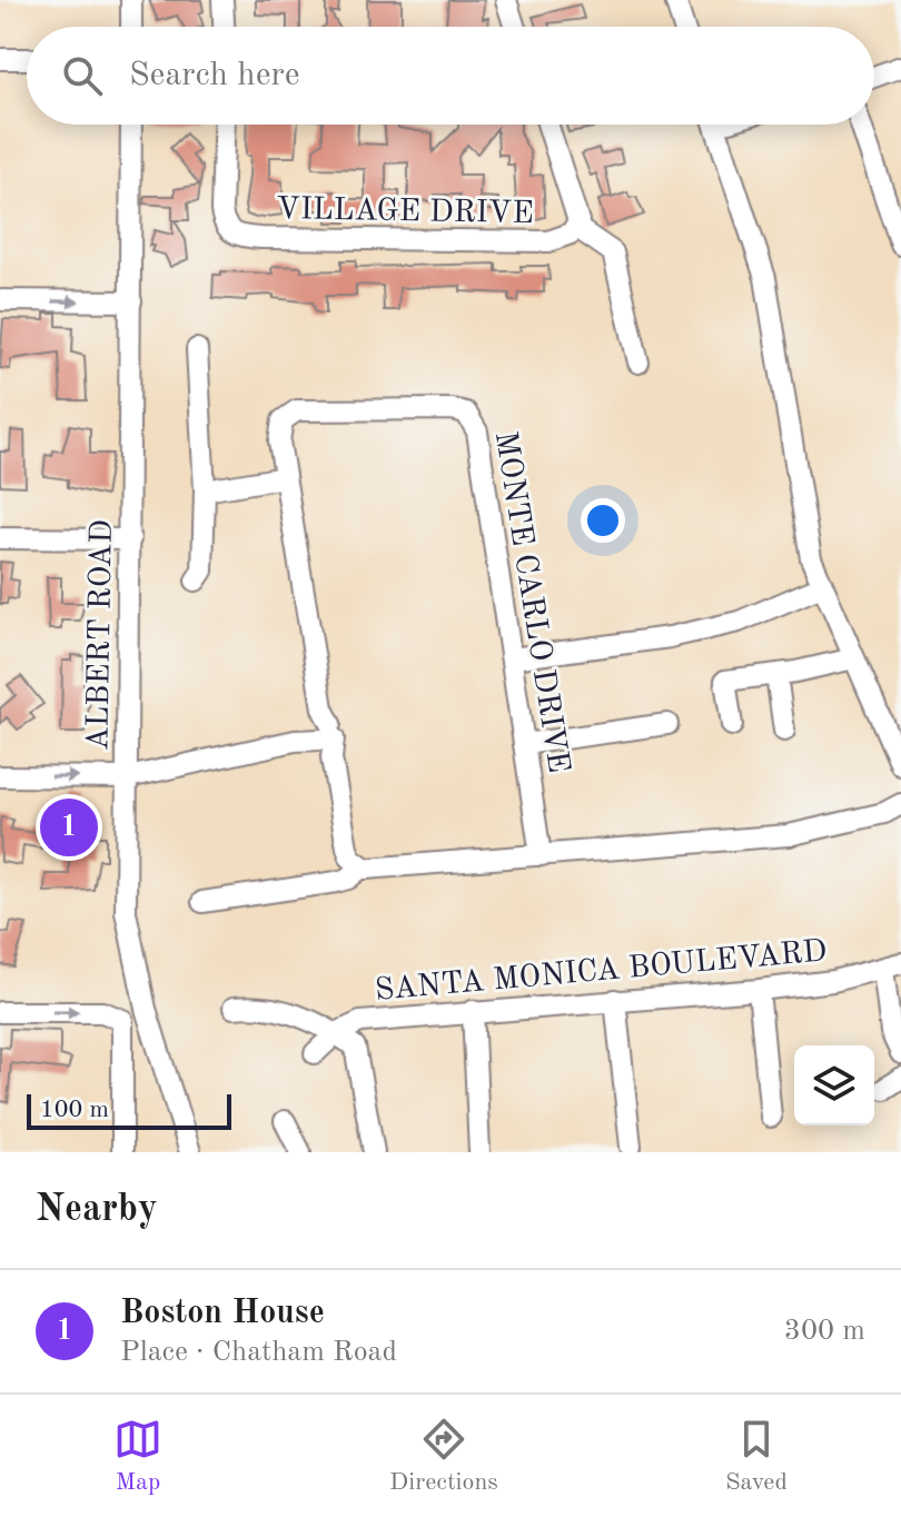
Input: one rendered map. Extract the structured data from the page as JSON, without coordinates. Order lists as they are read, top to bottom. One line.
{"streets":{"street":["VILLAGE DRIVE","MONTE CARLO DRIVE","ALBERT ROAD","SANTA MONICA BOULEVARD"]},"scale_bar":"100 m","page":{"search":"Search here","pins":"1","scale":"100 m","heading":"Nearby","list":[{"mark":"1","name":"Boston House","note":"Place · Chatham Road","value":"300 m"}],"nav":["Map","Directions","Saved"]}}
